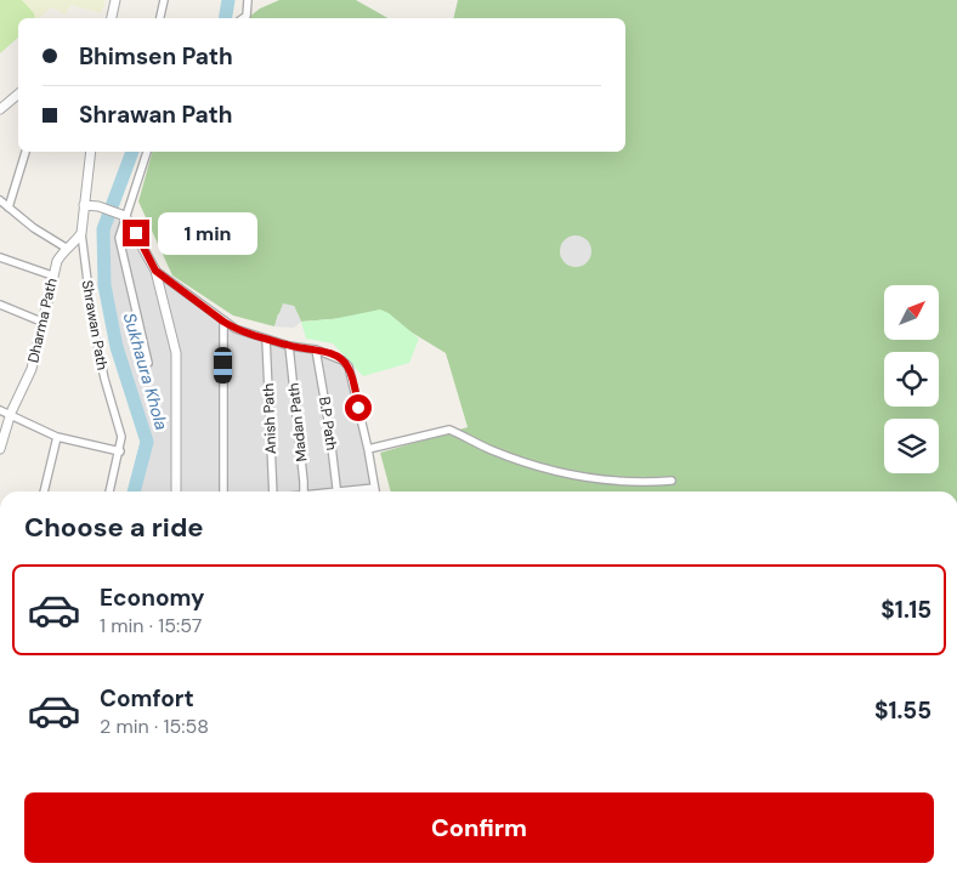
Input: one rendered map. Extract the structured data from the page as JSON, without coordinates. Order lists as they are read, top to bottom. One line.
{"streets":{"street":["Dharma Path","Shrawan Path","Anish Path","Madan Path","B.P Path"]},"crossings":[["Dharma Path","Shrawan Path"]],"water":["Sukhaura Khola"],"north":"top right","page":{"banner":["Bhimsen Path","Shrawan Path"],"bubble":"1 min","heading":"Choose a ride","list":[{"name":"Economy","note":"1 min · 15:57","value":"$1.15"},{"name":"Comfort","note":"2 min · 15:58","value":"$1.55"}],"buttons":"Confirm"}}
